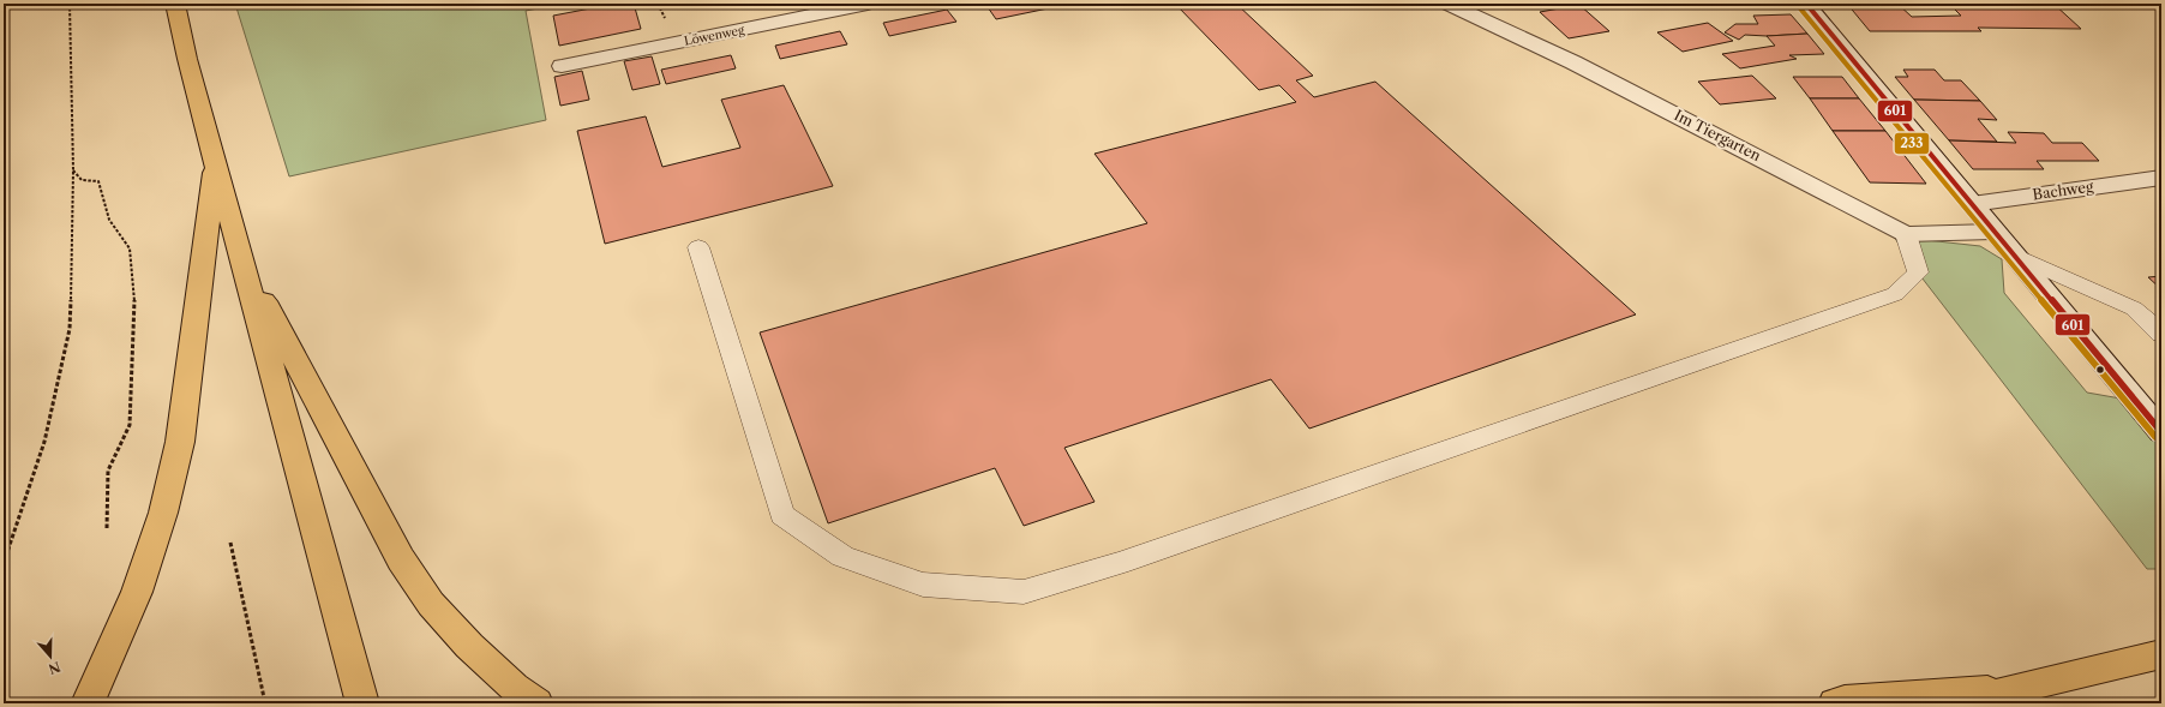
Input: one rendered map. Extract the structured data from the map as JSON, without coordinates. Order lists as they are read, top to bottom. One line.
{"streets":{"street":["Löwenweg","Im Tiergarten","Bachweg"]},"lines":["transit line 601","transit line 233"],"north":"bottom"}
